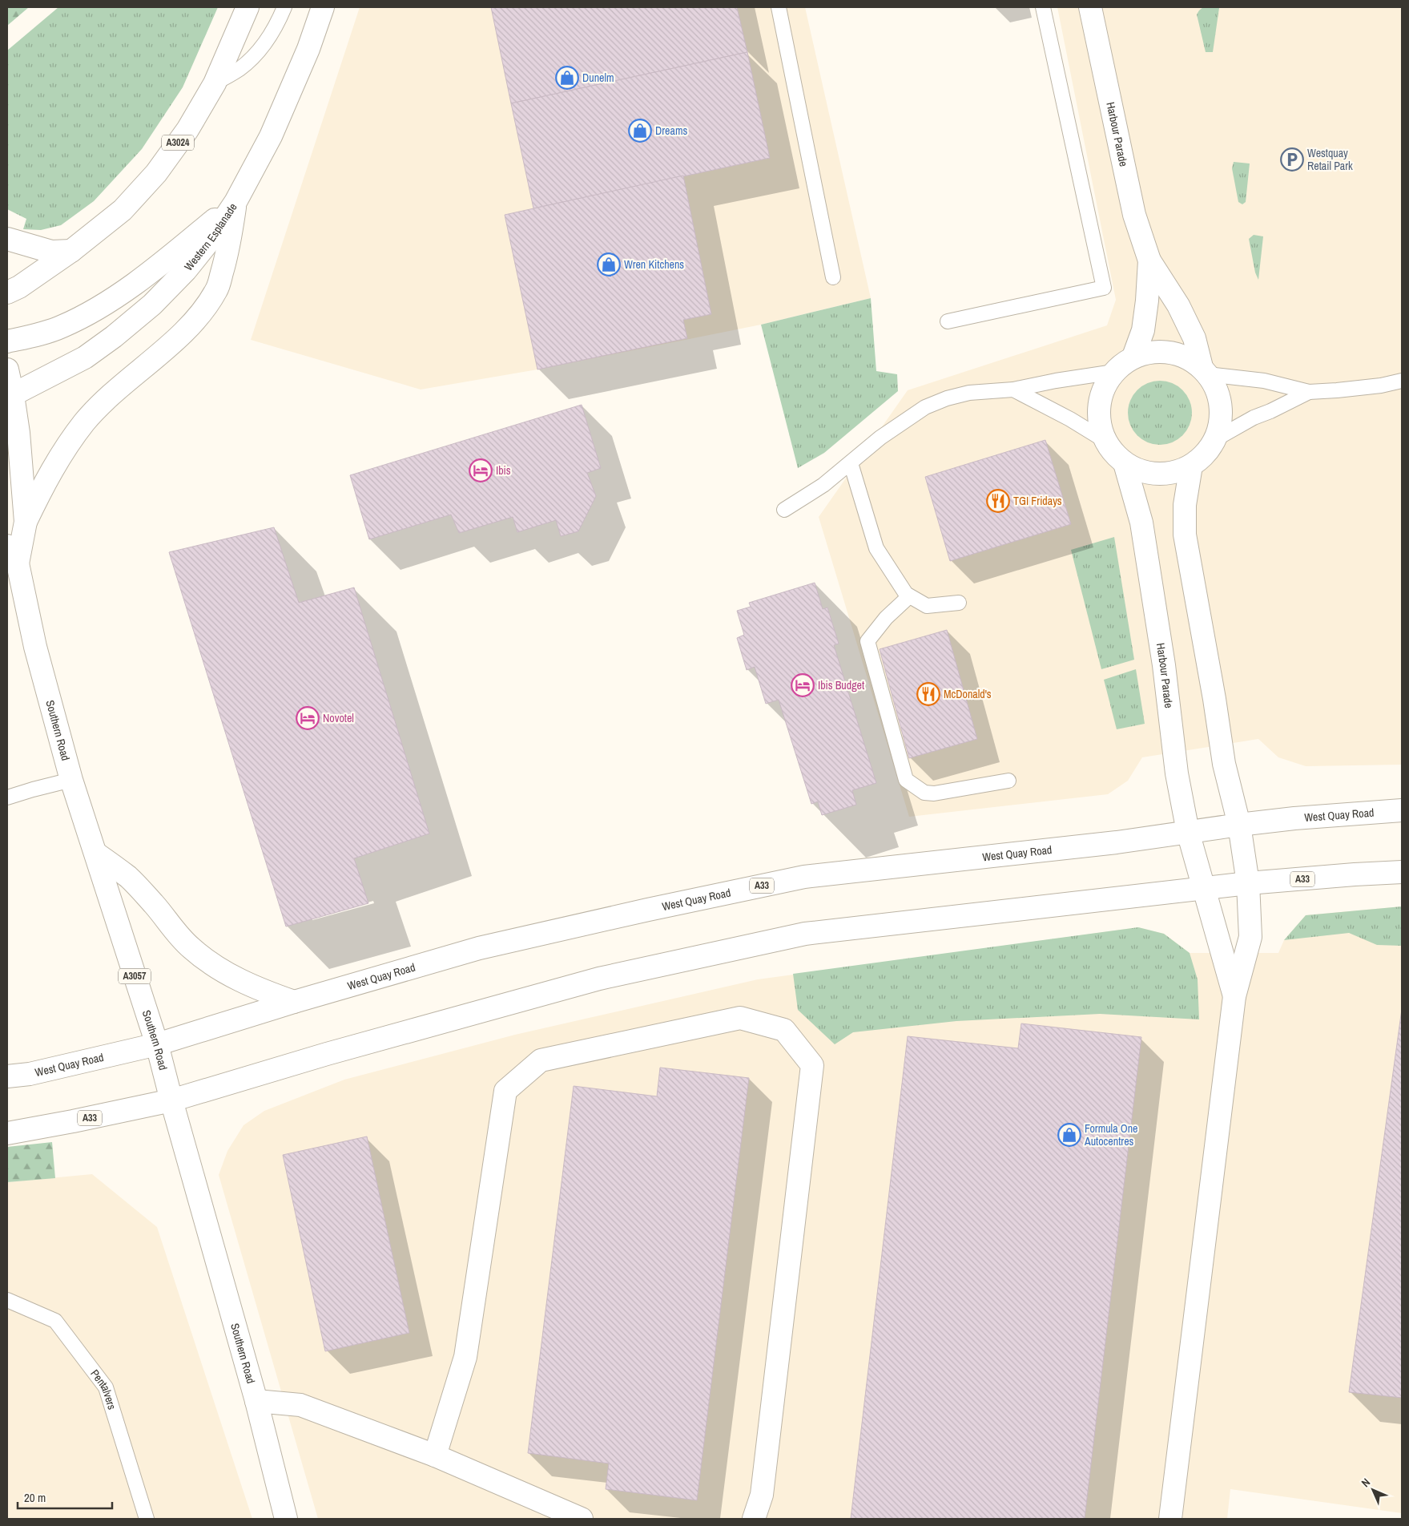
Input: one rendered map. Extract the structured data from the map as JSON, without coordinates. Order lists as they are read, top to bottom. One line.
{"streets":{"main road":["Harbour Parade","A3024","Western Esplanade","Southern Road","West Quay Road","A33","A3057"],"lane":["Pentalvers"]},"crossings":[["Harbour Parade","West Quay Road"],["Harbour Parade","A33"],["Western Esplanade","Southern Road"],["Southern Road","West Quay Road"],["Southern Road","A33"]],"places":{"shop":["Dunelm","Dreams","Wren Kitchens","Formula One Autocentres"],"parking":["Westquay Retail Park"],"hotel":["Ibis","Ibis Budget","Novotel"],"restaurant":["TGI Fridays","McDonald's"]},"scale_bar":"20 m","north":"top left"}
